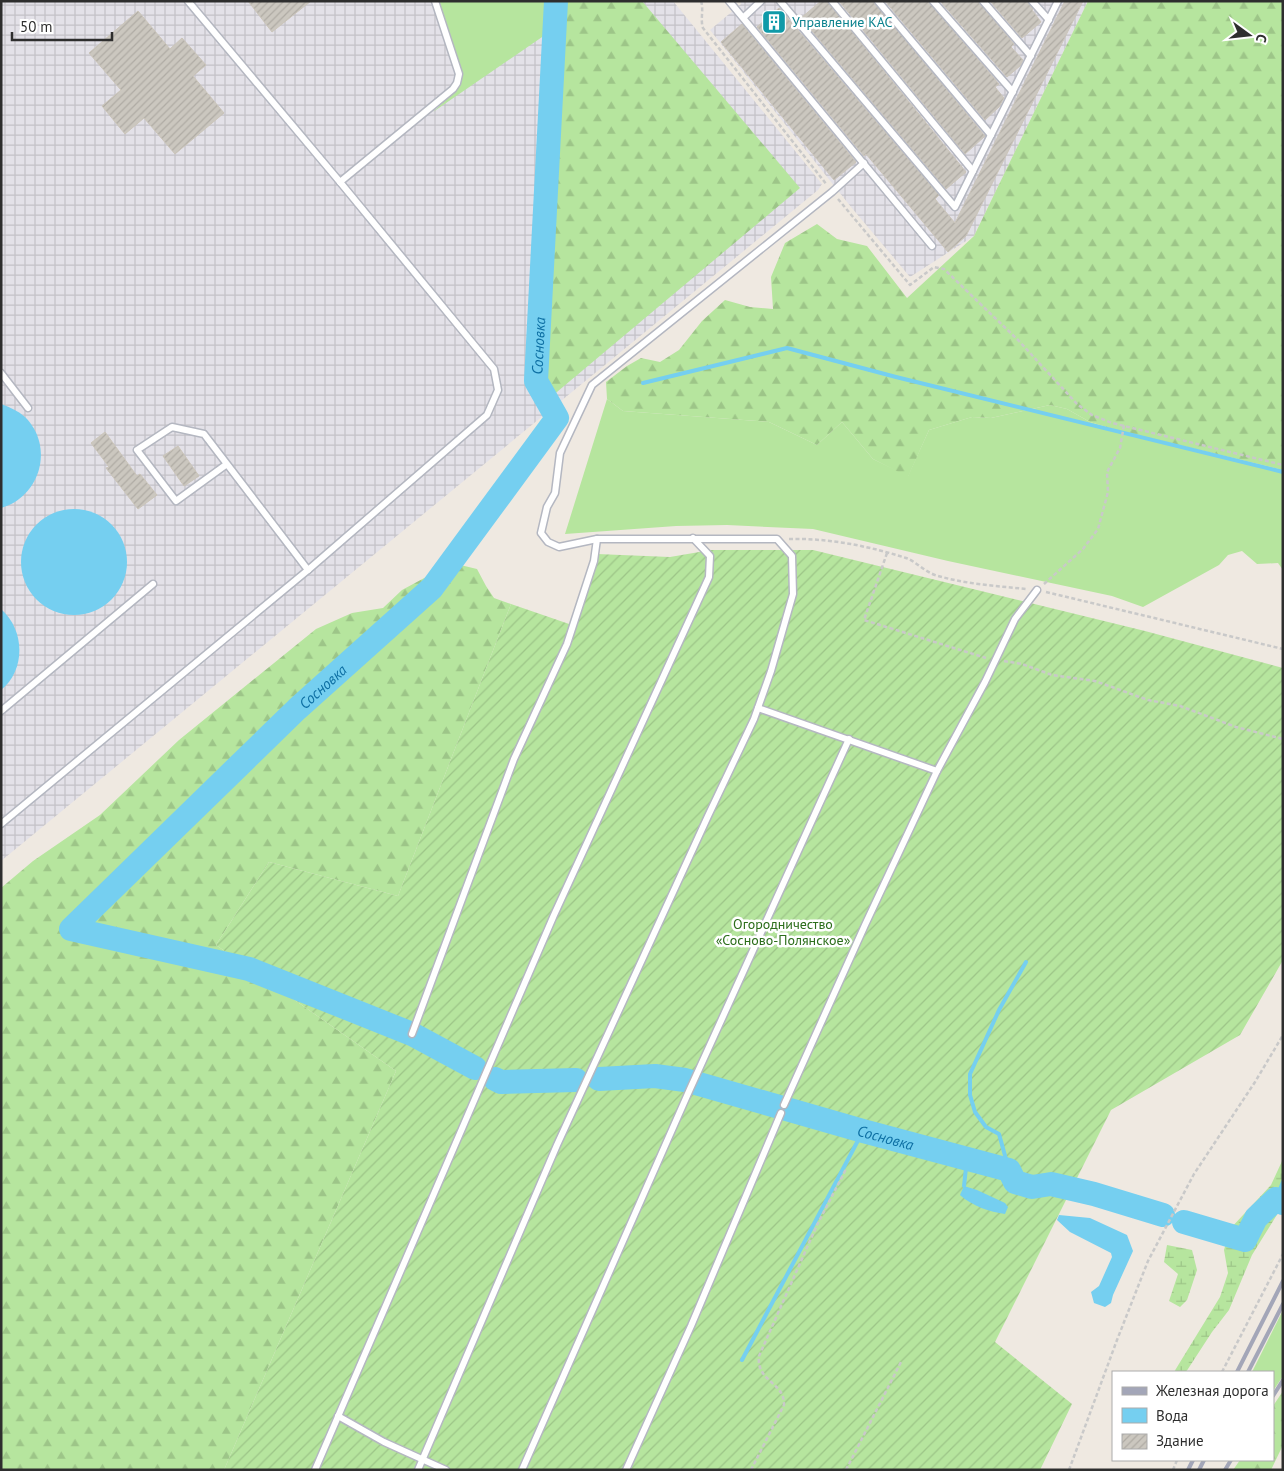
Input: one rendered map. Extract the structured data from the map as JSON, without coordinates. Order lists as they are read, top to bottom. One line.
{"water":["Сосновка"],"parks":["Огородничество «Сосново-Полянское»"],"places":{"building":["Управление КАС"]},"legend":["Железная дорога","Вода","Здание"],"scale_bar":"50 m","north":"right"}
